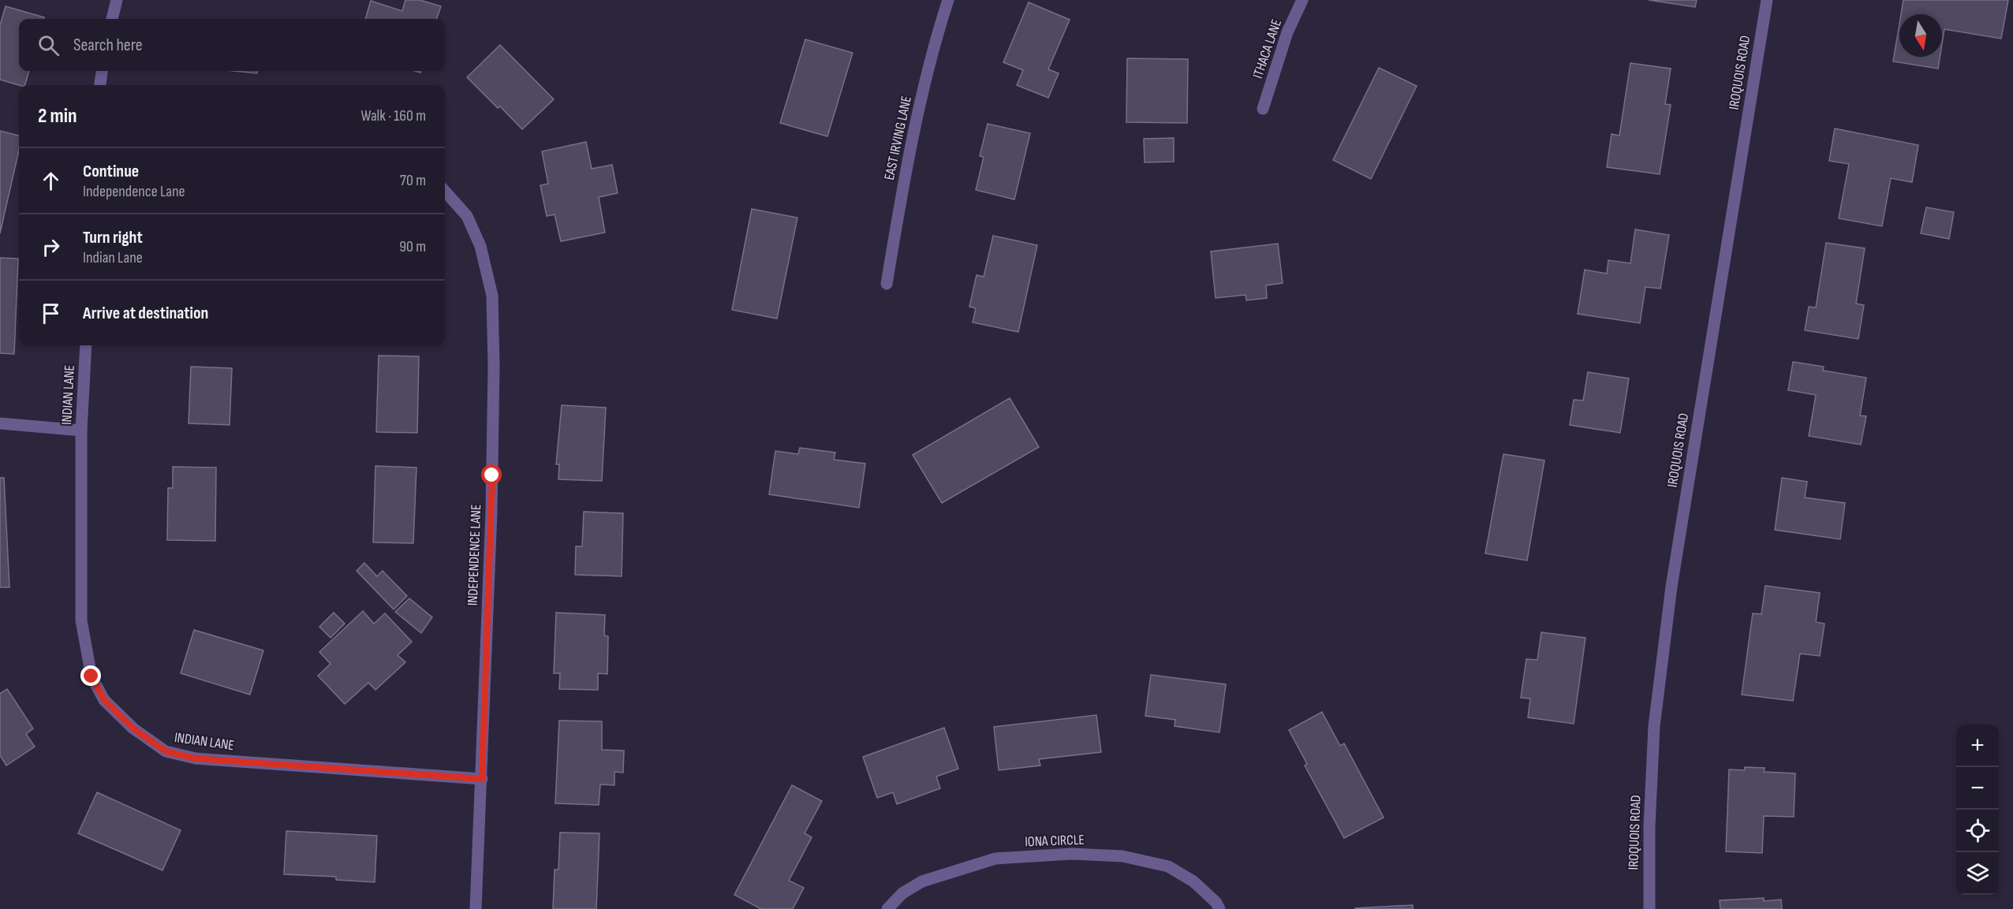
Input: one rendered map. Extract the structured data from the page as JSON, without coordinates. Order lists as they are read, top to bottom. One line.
{"streets":{"street":["ITHACA LANE","IROQUOIS ROAD","EAST IRVING LANE","INDIAN LANE","INDEPENDENCE LANE","IONA CIRCLE"]},"crossings":[["INDIAN LANE","INDEPENDENCE LANE"]],"north":"bottom","page":{"search":"Search here","heading":["2 min","Walk · 160 m"],"list":[["Continue","Independence Lane","70 m"],["Turn right","Indian Lane","90 m"],"Arrive at destination"],"map_buttons":["+","−"]}}
